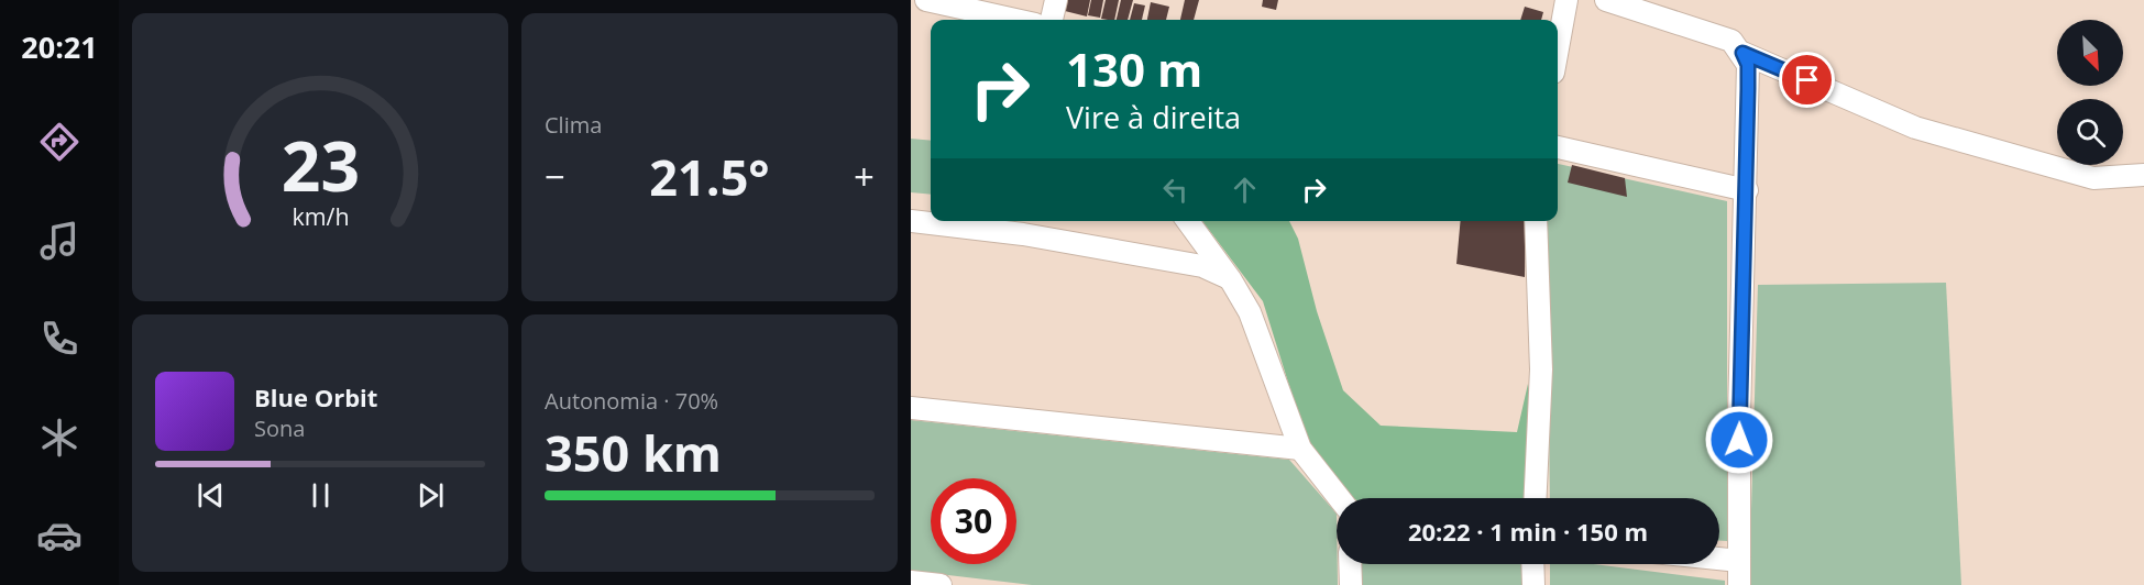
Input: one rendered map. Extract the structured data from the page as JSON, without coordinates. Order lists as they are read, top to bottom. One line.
{"north":"bottom right","page":{"tabs":"20:21","tile":["Clima",["Autonomia · 70%","350 km"]],"turn":["130 m","Vire à direita"],"heat":["−","21.5°","+"],"song":["Blue Orbit","Sona"],"limit":"30","trip":"20:22 · 1 min · 150 m","gauge":["23","km/h"]}}
